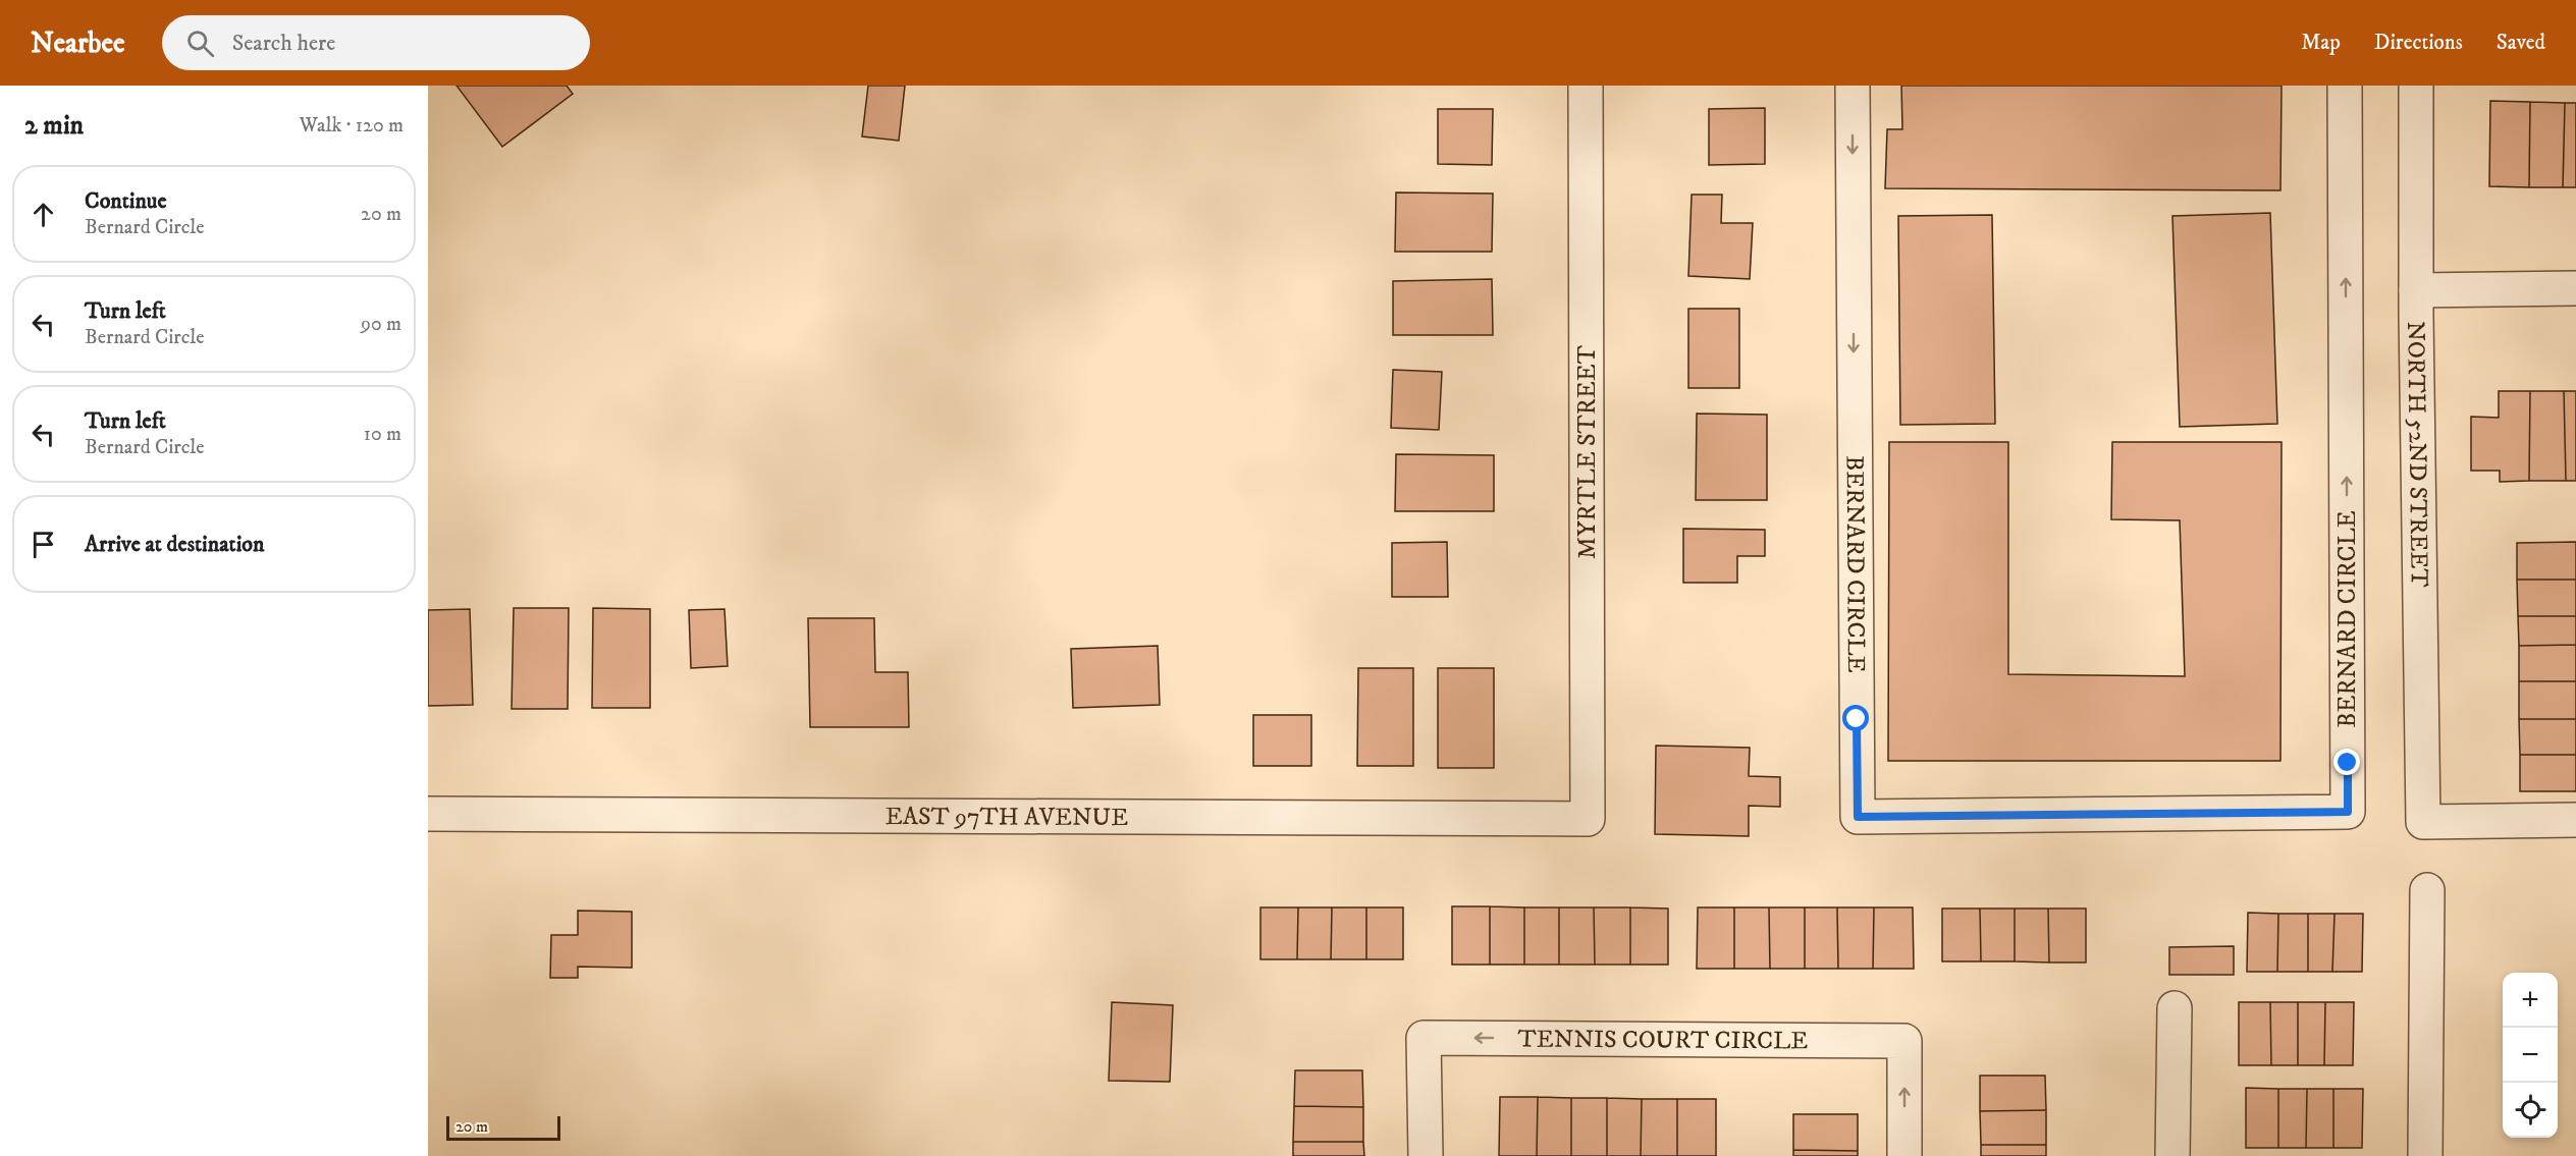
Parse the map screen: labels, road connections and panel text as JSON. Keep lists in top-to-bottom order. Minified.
{"streets":{"street":["MYRTLE STREET","NORTH 52ND STREET","BERNARD CIRCLE","EAST 97TH AVENUE","TENNIS COURT CIRCLE"]},"crossings":[["MYRTLE STREET","EAST 97TH AVENUE"]],"scale_bar":"20 m","page":{"header":"Nearbee","search":"Search here","nav":["Map","Directions","Saved"],"heading":["2 min","Walk · 120 m"],"list":[["Continue","Bernard Circle","20 m"],["Turn left","Bernard Circle","90 m"],["Turn left","Bernard Circle","10 m"],"Arrive at destination"],"map_buttons":["+","−"],"scale":"20 m"}}
